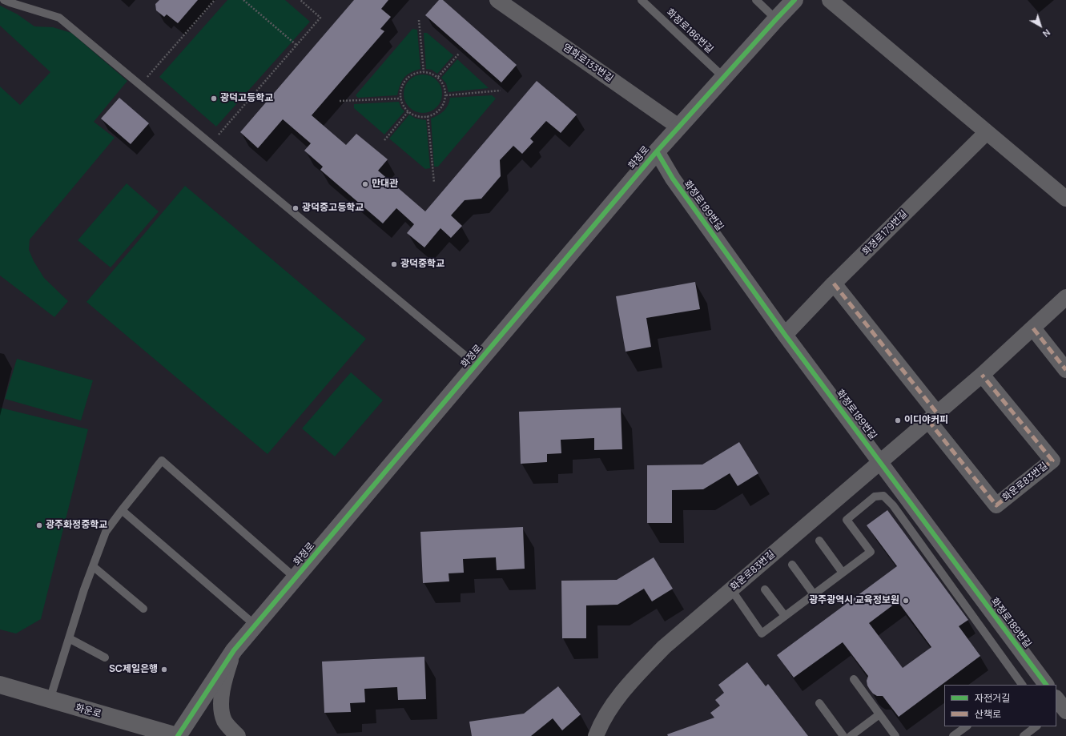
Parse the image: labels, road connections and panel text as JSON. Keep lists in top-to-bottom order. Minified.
{"streets":{"street":["염화로133번길","화정로","화정로189번길","화정로179번길","화운로83번길","화운로"],"lane":["화정로186번길"]},"crossings":[["화정로186번길","화정로"],["염화로133번길","화정로"],["화정로","화정로189번길"],["화정로","화운로"],["화정로189번길","화정로179번길"],["화정로189번길","화운로83번길"],["화정로179번길","화운로83번길"]],"places":["광덕고등학교","만대관","광덕중고등학교","광덕중학교","이디야커피","광주화정중학교","광주광역시 교육정보원","SC제일은행"],"legend":["자전거길","산책로"],"north":"bottom right"}
